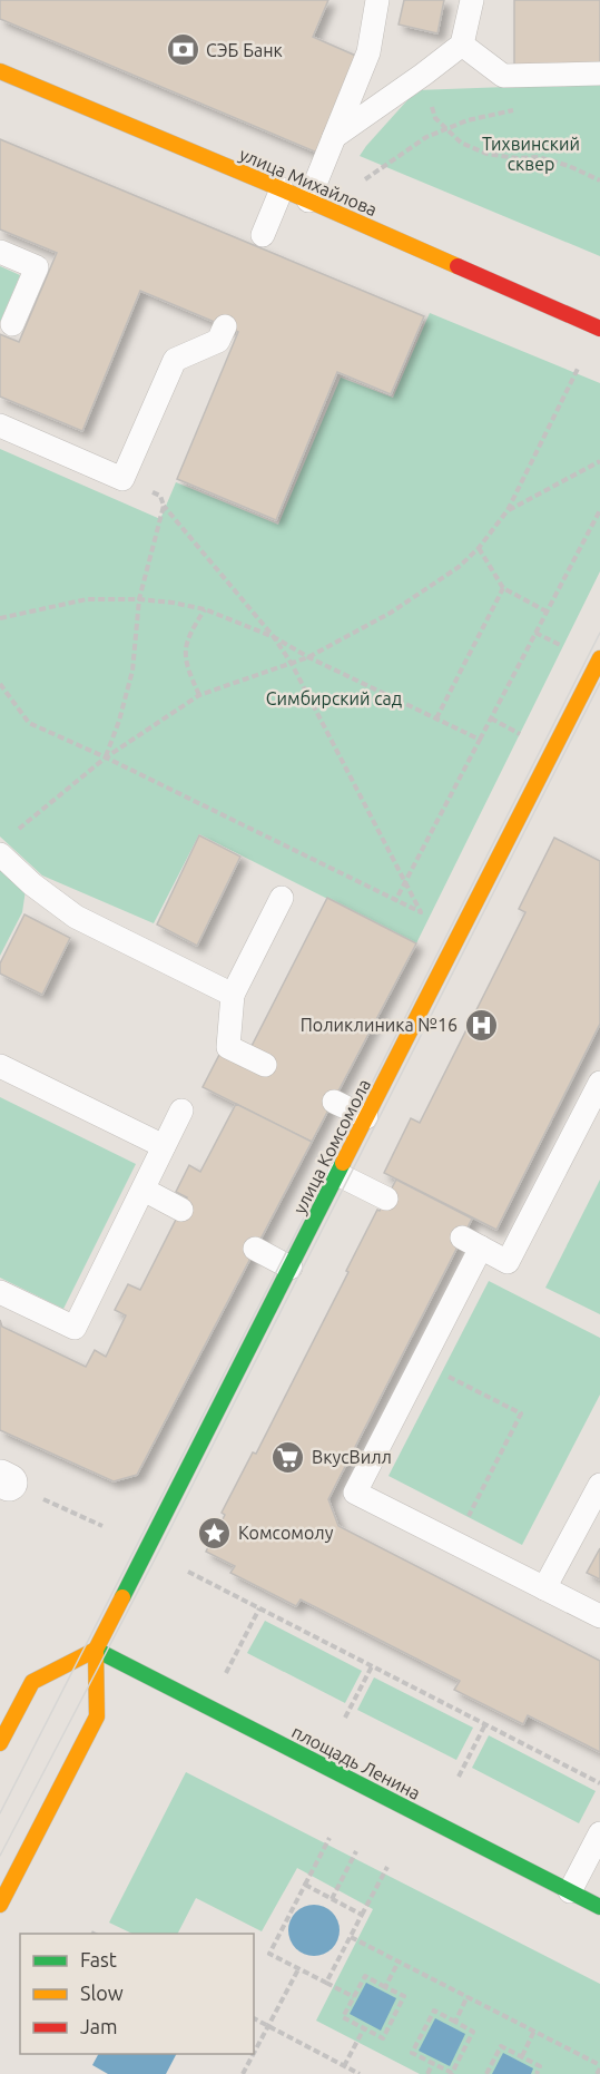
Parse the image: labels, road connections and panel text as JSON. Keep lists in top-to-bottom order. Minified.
{"streets":{"main road":["улица Михайлова","улица Комсомола","площадь Ленина"]},"crossings":[["улица Комсомола","площадь Ленина"]],"parks":["Тихвинский сквер","Симбирский сад"],"places":{"bank":["СЭБ Банк"],"hospital":["Поликлиника №16"],"supermarket":["ВкусВилл"],"place":["Комсомолу"]},"legend":["Fast","Slow","Jam"]}
